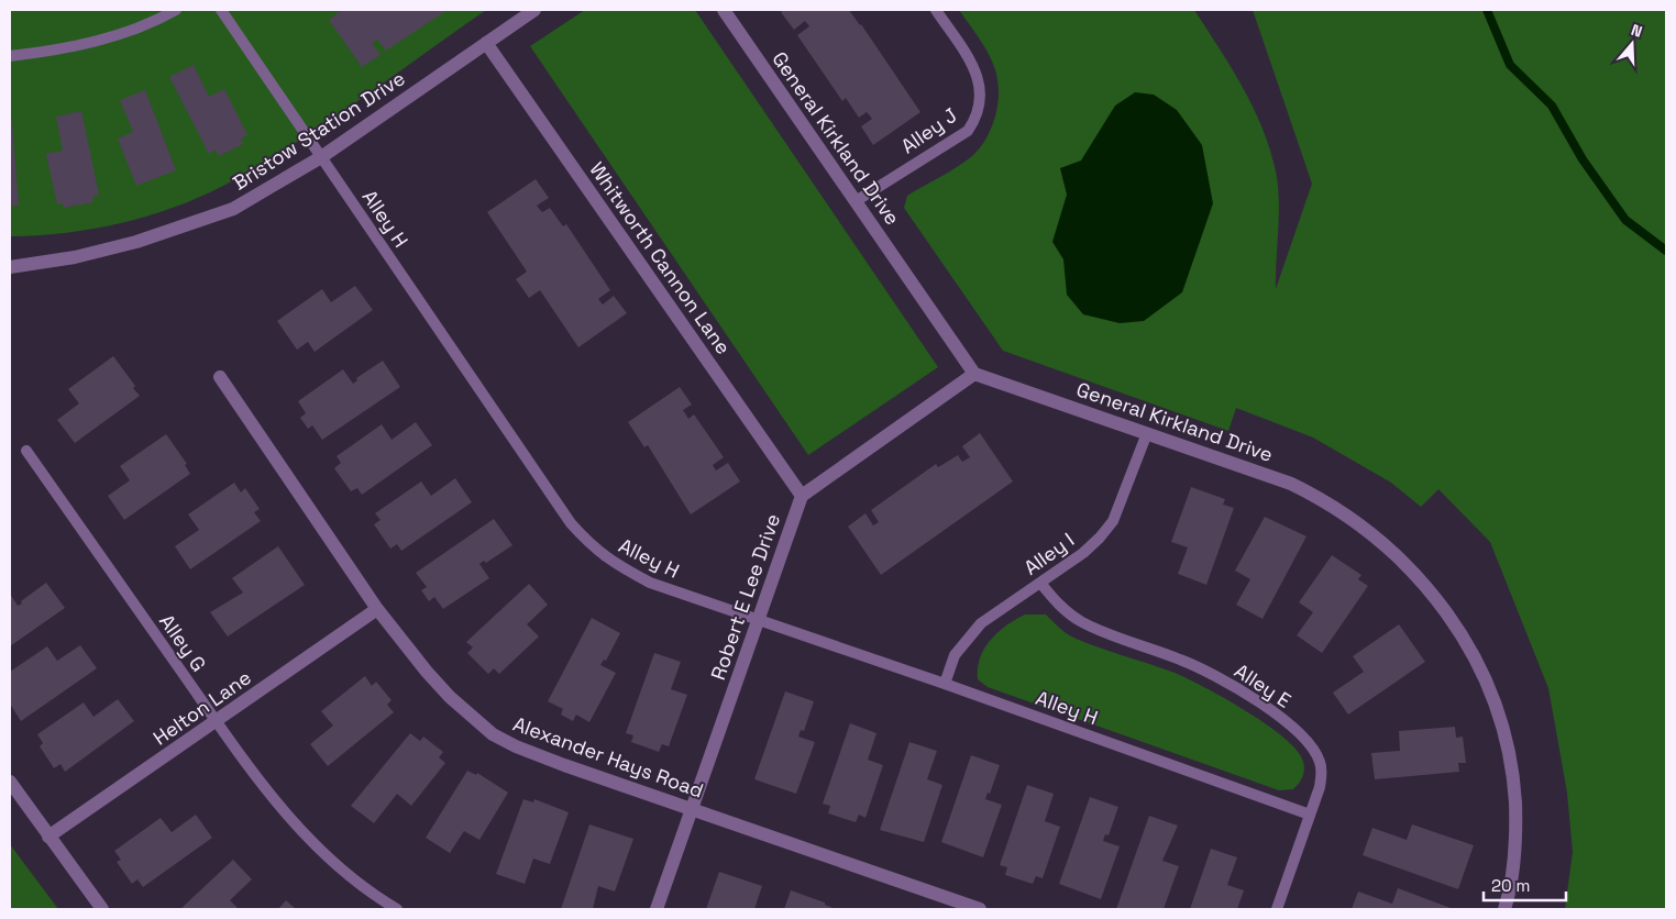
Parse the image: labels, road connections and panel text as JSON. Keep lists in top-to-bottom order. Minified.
{"streets":{"street":["Bristow Station Drive","General Kirkland Drive","Whitworth Cannon Lane","Robert E Lee Drive","Helton Lane","Alexander Hays Road"],"lane":["Alley J","Alley H","Alley I","Alley G","Alley E"]},"crossings":[["Bristow Station Drive","Alley H"],["Bristow Station Drive","Whitworth Cannon Lane"],["Alley J","General Kirkland Drive"],["General Kirkland Drive","Alley I"],["General Kirkland Drive","Robert E Lee Drive"],["Alley H","Alley I"],["Alley H","Robert E Lee Drive"],["Alley H","Alley E"],["Whitworth Cannon Lane","Robert E Lee Drive"],["Alley I","Alley E"],["Robert E Lee Drive","Alexander Hays Road"],["Alley G","Helton Lane"],["Helton Lane","Alexander Hays Road"]],"scale_bar":"20 m","north":"top"}
